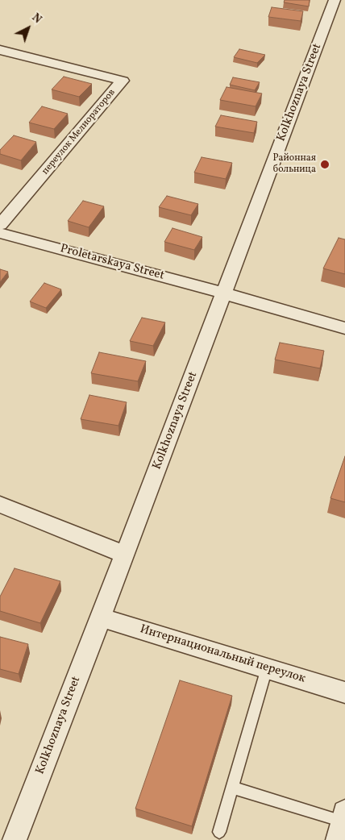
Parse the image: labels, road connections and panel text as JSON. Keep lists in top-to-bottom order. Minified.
{"streets":{"street":["Kolkhoznaya Street","переулок Мелиораторов","Proletarskaya Street","Интернациональный переулок"]},"crossings":[["Kolkhoznaya Street","Proletarskaya Street"],["Kolkhoznaya Street","Интернациональный переулок"]],"places":["Районная больница"],"north":"top right"}
